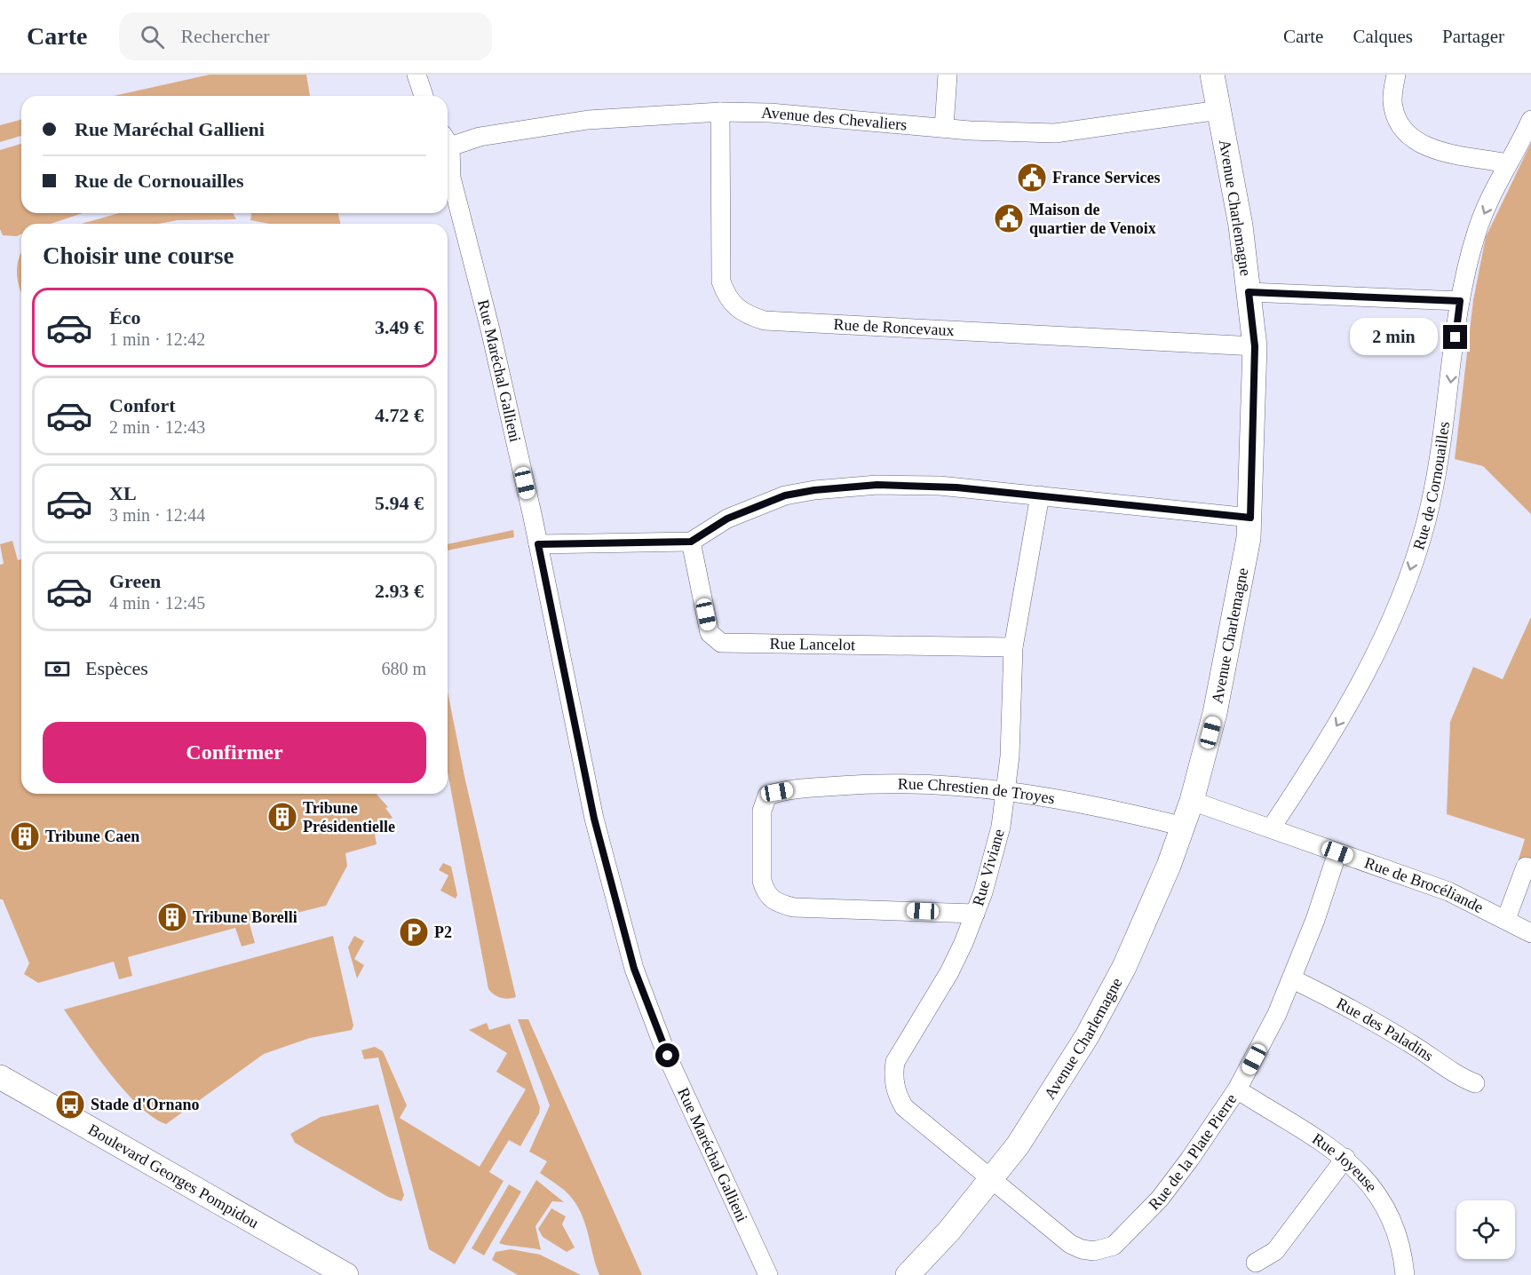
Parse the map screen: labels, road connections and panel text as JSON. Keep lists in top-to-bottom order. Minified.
{"streets":{"street":["Avenue des Chevaliers","Avenue Charlemagne","Rue de Roncevaux","Rue Maréchal Gallieni","Rue de Cornouailles","Rue Lancelot","Rue Chrestien de Troyes","Rue Viviane","Rue de Brocéliande","Rue des Paladins","Rue de la Plate Pierre","Rue Joyeuse","Boulevard Georges Pompidou"]},"crossings":[["Avenue des Chevaliers","Avenue Charlemagne"],["Avenue des Chevaliers","Rue de Roncevaux"],["Avenue Charlemagne","Rue de Roncevaux"],["Avenue Charlemagne","Rue Chrestien de Troyes"],["Avenue Charlemagne","Rue Viviane"],["Avenue Charlemagne","Rue de Brocéliande"],["Avenue Charlemagne","Rue de la Plate Pierre"],["Rue de Cornouailles","Rue de Brocéliande"],["Rue Lancelot","Rue Viviane"],["Rue Chrestien de Troyes","Rue Viviane"],["Rue Viviane","Rue de la Plate Pierre"],["Rue de Brocéliande","Rue de la Plate Pierre"],["Rue des Paladins","Rue de la Plate Pierre"],["Rue de la Plate Pierre","Rue Joyeuse"]],"one_way":["Rue de Cornouailles"],"places":{"public building":["France Services","Maison de quartier de Venoix"],"building":["Tribune Présidentielle","Tribune Caen","Tribune Borelli"],"parking":["P2"],"bus stop":["Stade d'Ornano"]},"page":{"header":"Carte","search":"Rechercher","nav":["Carte","Calques","Partager"],"banner":["Rue Maréchal Gallieni","Rue de Cornouailles"],"heading":"Choisir une course","list":[{"name":"Éco","note":"1 min · 12:42","value":"3.49 €"},{"name":"Confort","note":"2 min · 12:43","value":"4.72 €"},{"name":"XL","note":"3 min · 12:44","value":"5.94 €"},{"name":"Green","note":"4 min · 12:45","value":"2.93 €"}],"bubble":"2 min","pay":["Espèces","680 m"],"buttons":"Confirmer"}}
